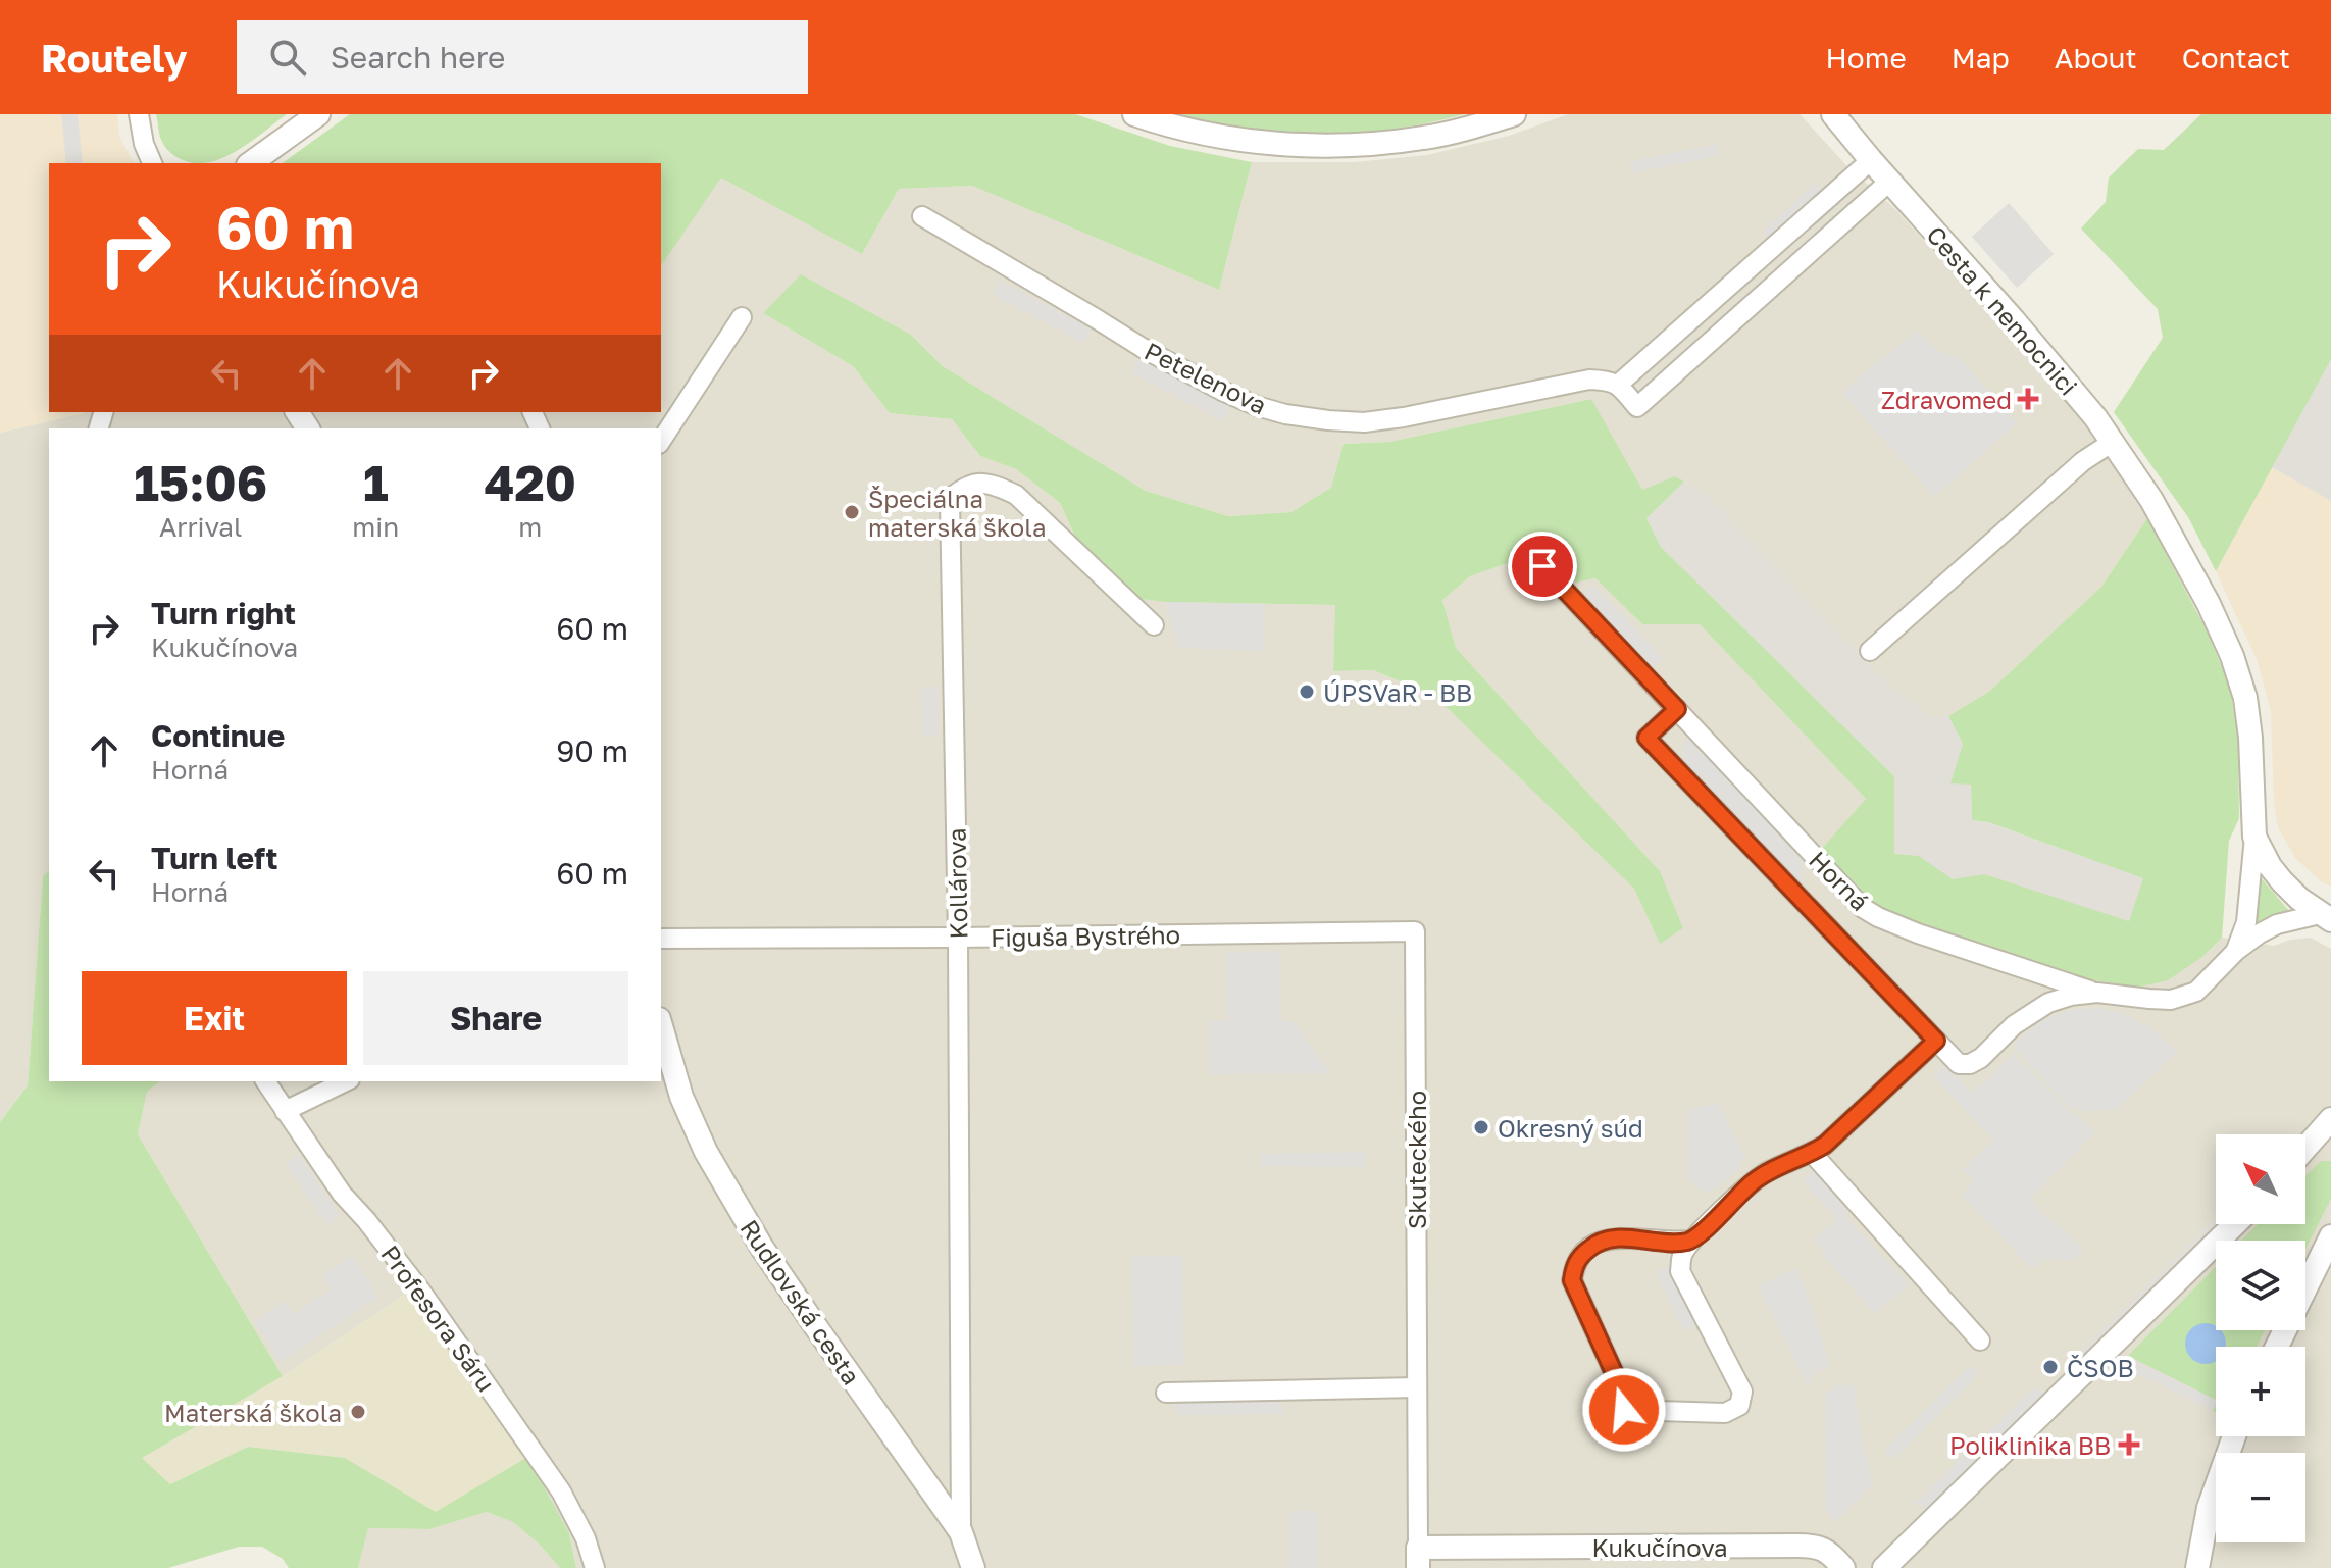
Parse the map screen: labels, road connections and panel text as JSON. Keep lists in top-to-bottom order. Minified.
{"streets":{"street":["Cesta k nemocnici","Petelenova","Horná","Kollárova","Figuša Bystrého","Skuteckého","Rudlovská cesta","Profesora Sáru","Kukučínova"]},"crossings":[["Cesta k nemocnici","Horná"],["Kollárova","Figuša Bystrého"],["Kollárova","Rudlovská cesta"],["Figuša Bystrého","Skuteckého"],["Skuteckého","Kukučínova"]],"places":{"health":["Zdravomed","Poliklinika BB"],"other":["Špeciálna materská škola","ÚPSVaR - BB","Okresný súd","ČSOB","Materská škola"]},"north":"top left","page":{"header":"Routely","search":"Search here","nav":["Home","Map","About","Contact"],"turn":["60 m","Kukučínova"],"eta":["15:06","Arrival","1","min","420","m"],"list":[{"name":"Turn right","note":"Kukučínova","value":"60 m"},{"name":"Continue","note":"Horná","value":"90 m"},{"name":"Turn left","note":"Horná","value":"60 m"}],"buttons":["Exit","Share"],"map_buttons":["+","−"]}}
